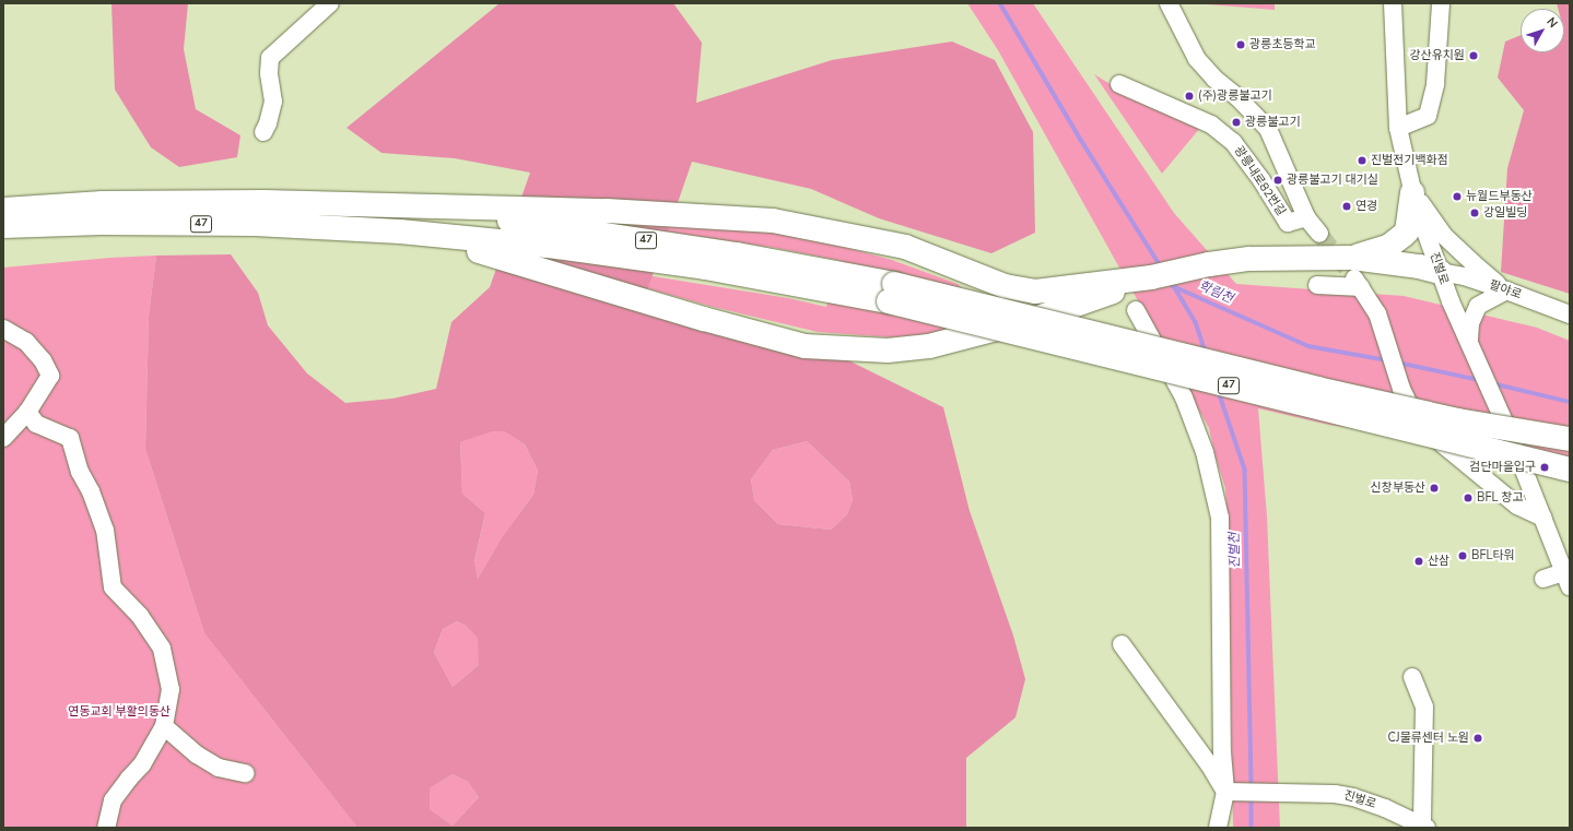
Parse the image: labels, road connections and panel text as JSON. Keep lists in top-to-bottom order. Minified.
{"streets":{"highway":["47"],"street":["광릉내로82번길","진벌로","팔야로"]},"crossings":[["진벌로","팔야로"]],"water":["학림천","진벌천"],"parks":["연동교회 부활의동산"],"places":["광릉초등학교","강산유치원","(주)광릉불고기","광릉불고기","진벌전기백화점","광릉불고기 대기실","뉴월드부동산","연경","강일빌딩","검단마을입구","신창부동산","BFL 창고","BFL타워","산삼","CJ물류센터 노원"],"north":"top right"}
